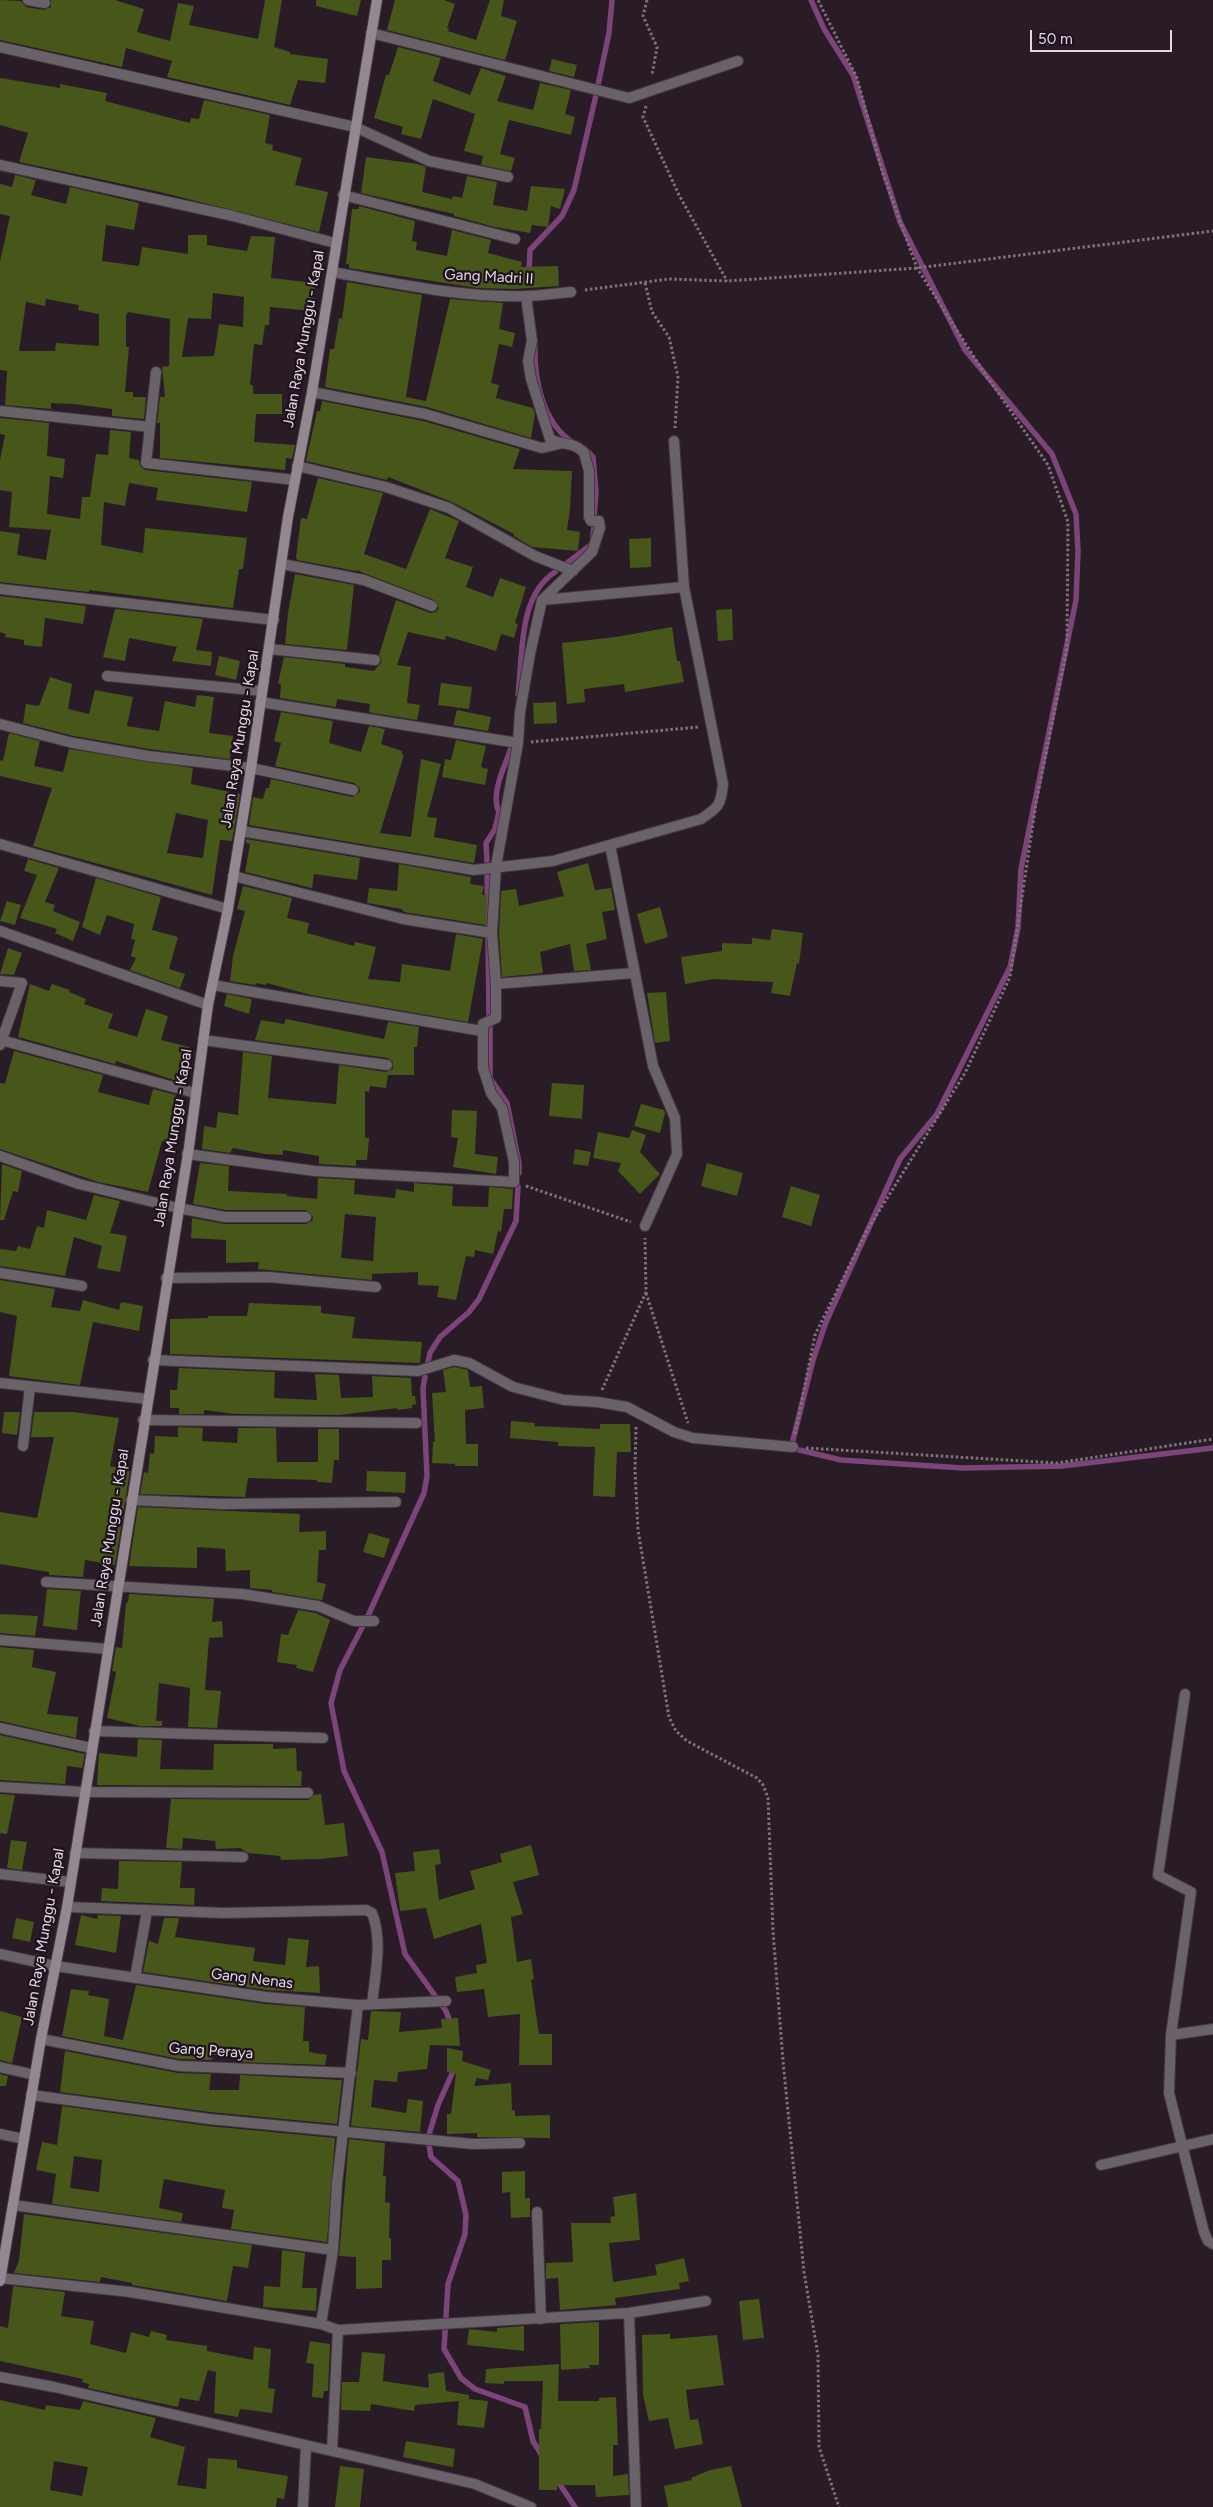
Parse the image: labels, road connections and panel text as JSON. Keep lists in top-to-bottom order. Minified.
{"streets":{"street":["Gang Madri II","Jalan Raya Munggu - Kapal","Gang Nenas","Gang Peraya"]},"crossings":[["Gang Madri II","Jalan Raya Munggu - Kapal"],["Jalan Raya Munggu - Kapal","Gang Nenas"],["Jalan Raya Munggu - Kapal","Gang Peraya"]],"scale_bar":"50 m"}
